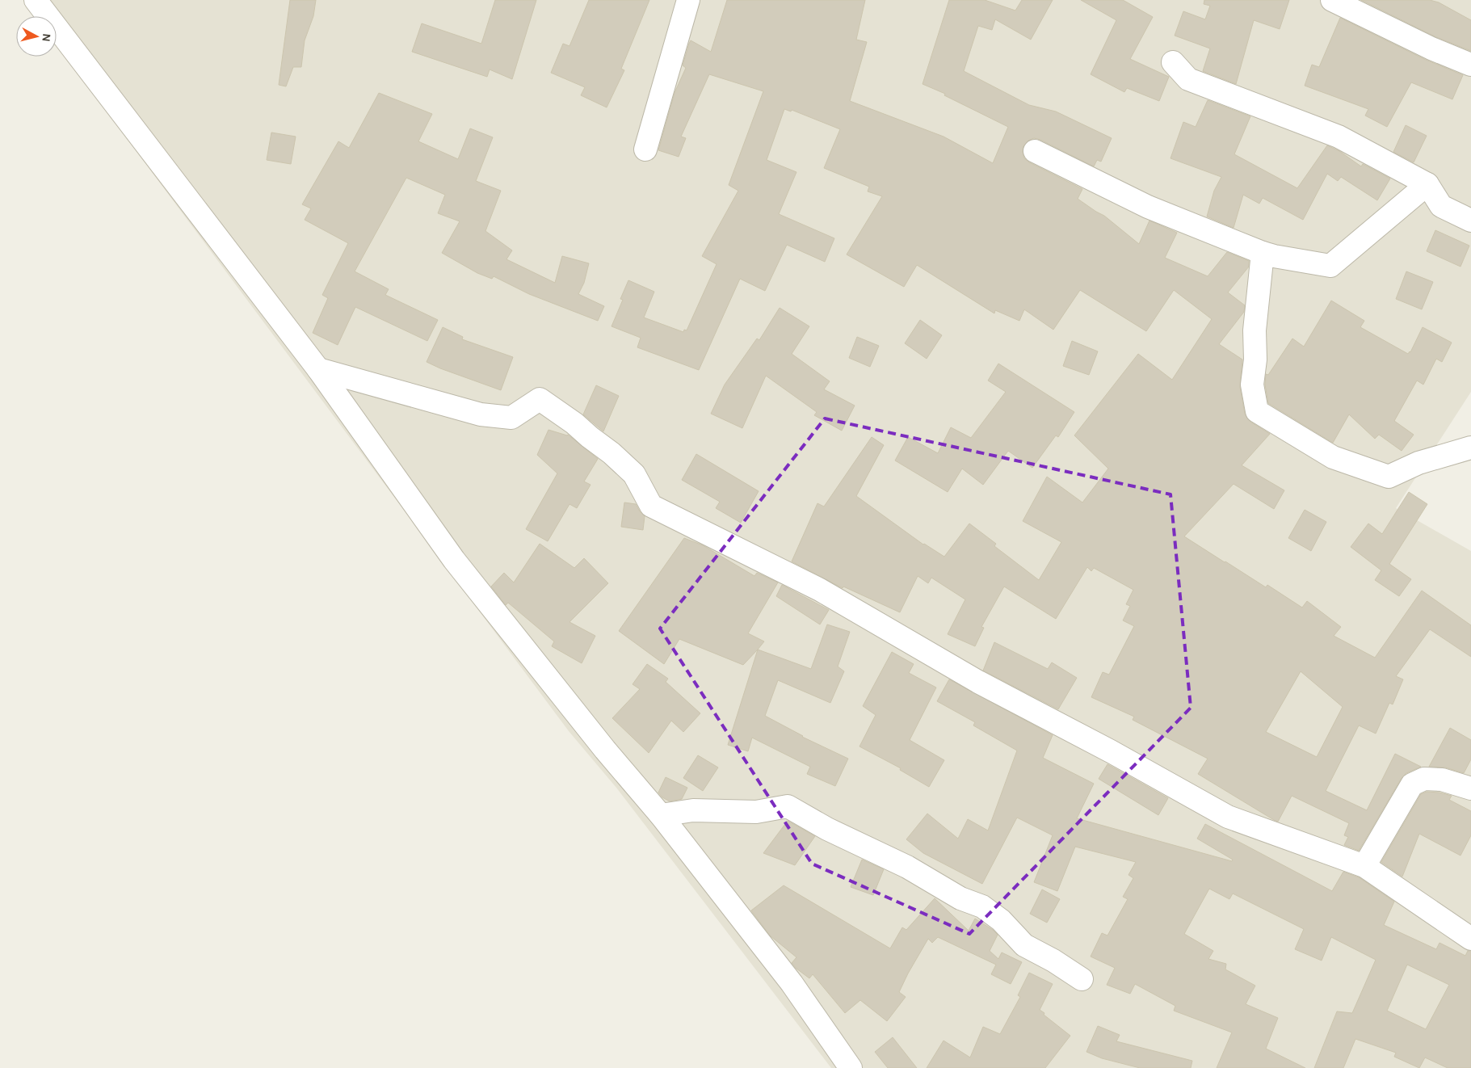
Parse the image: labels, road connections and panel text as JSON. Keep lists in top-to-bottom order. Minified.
{"north":"right"}
